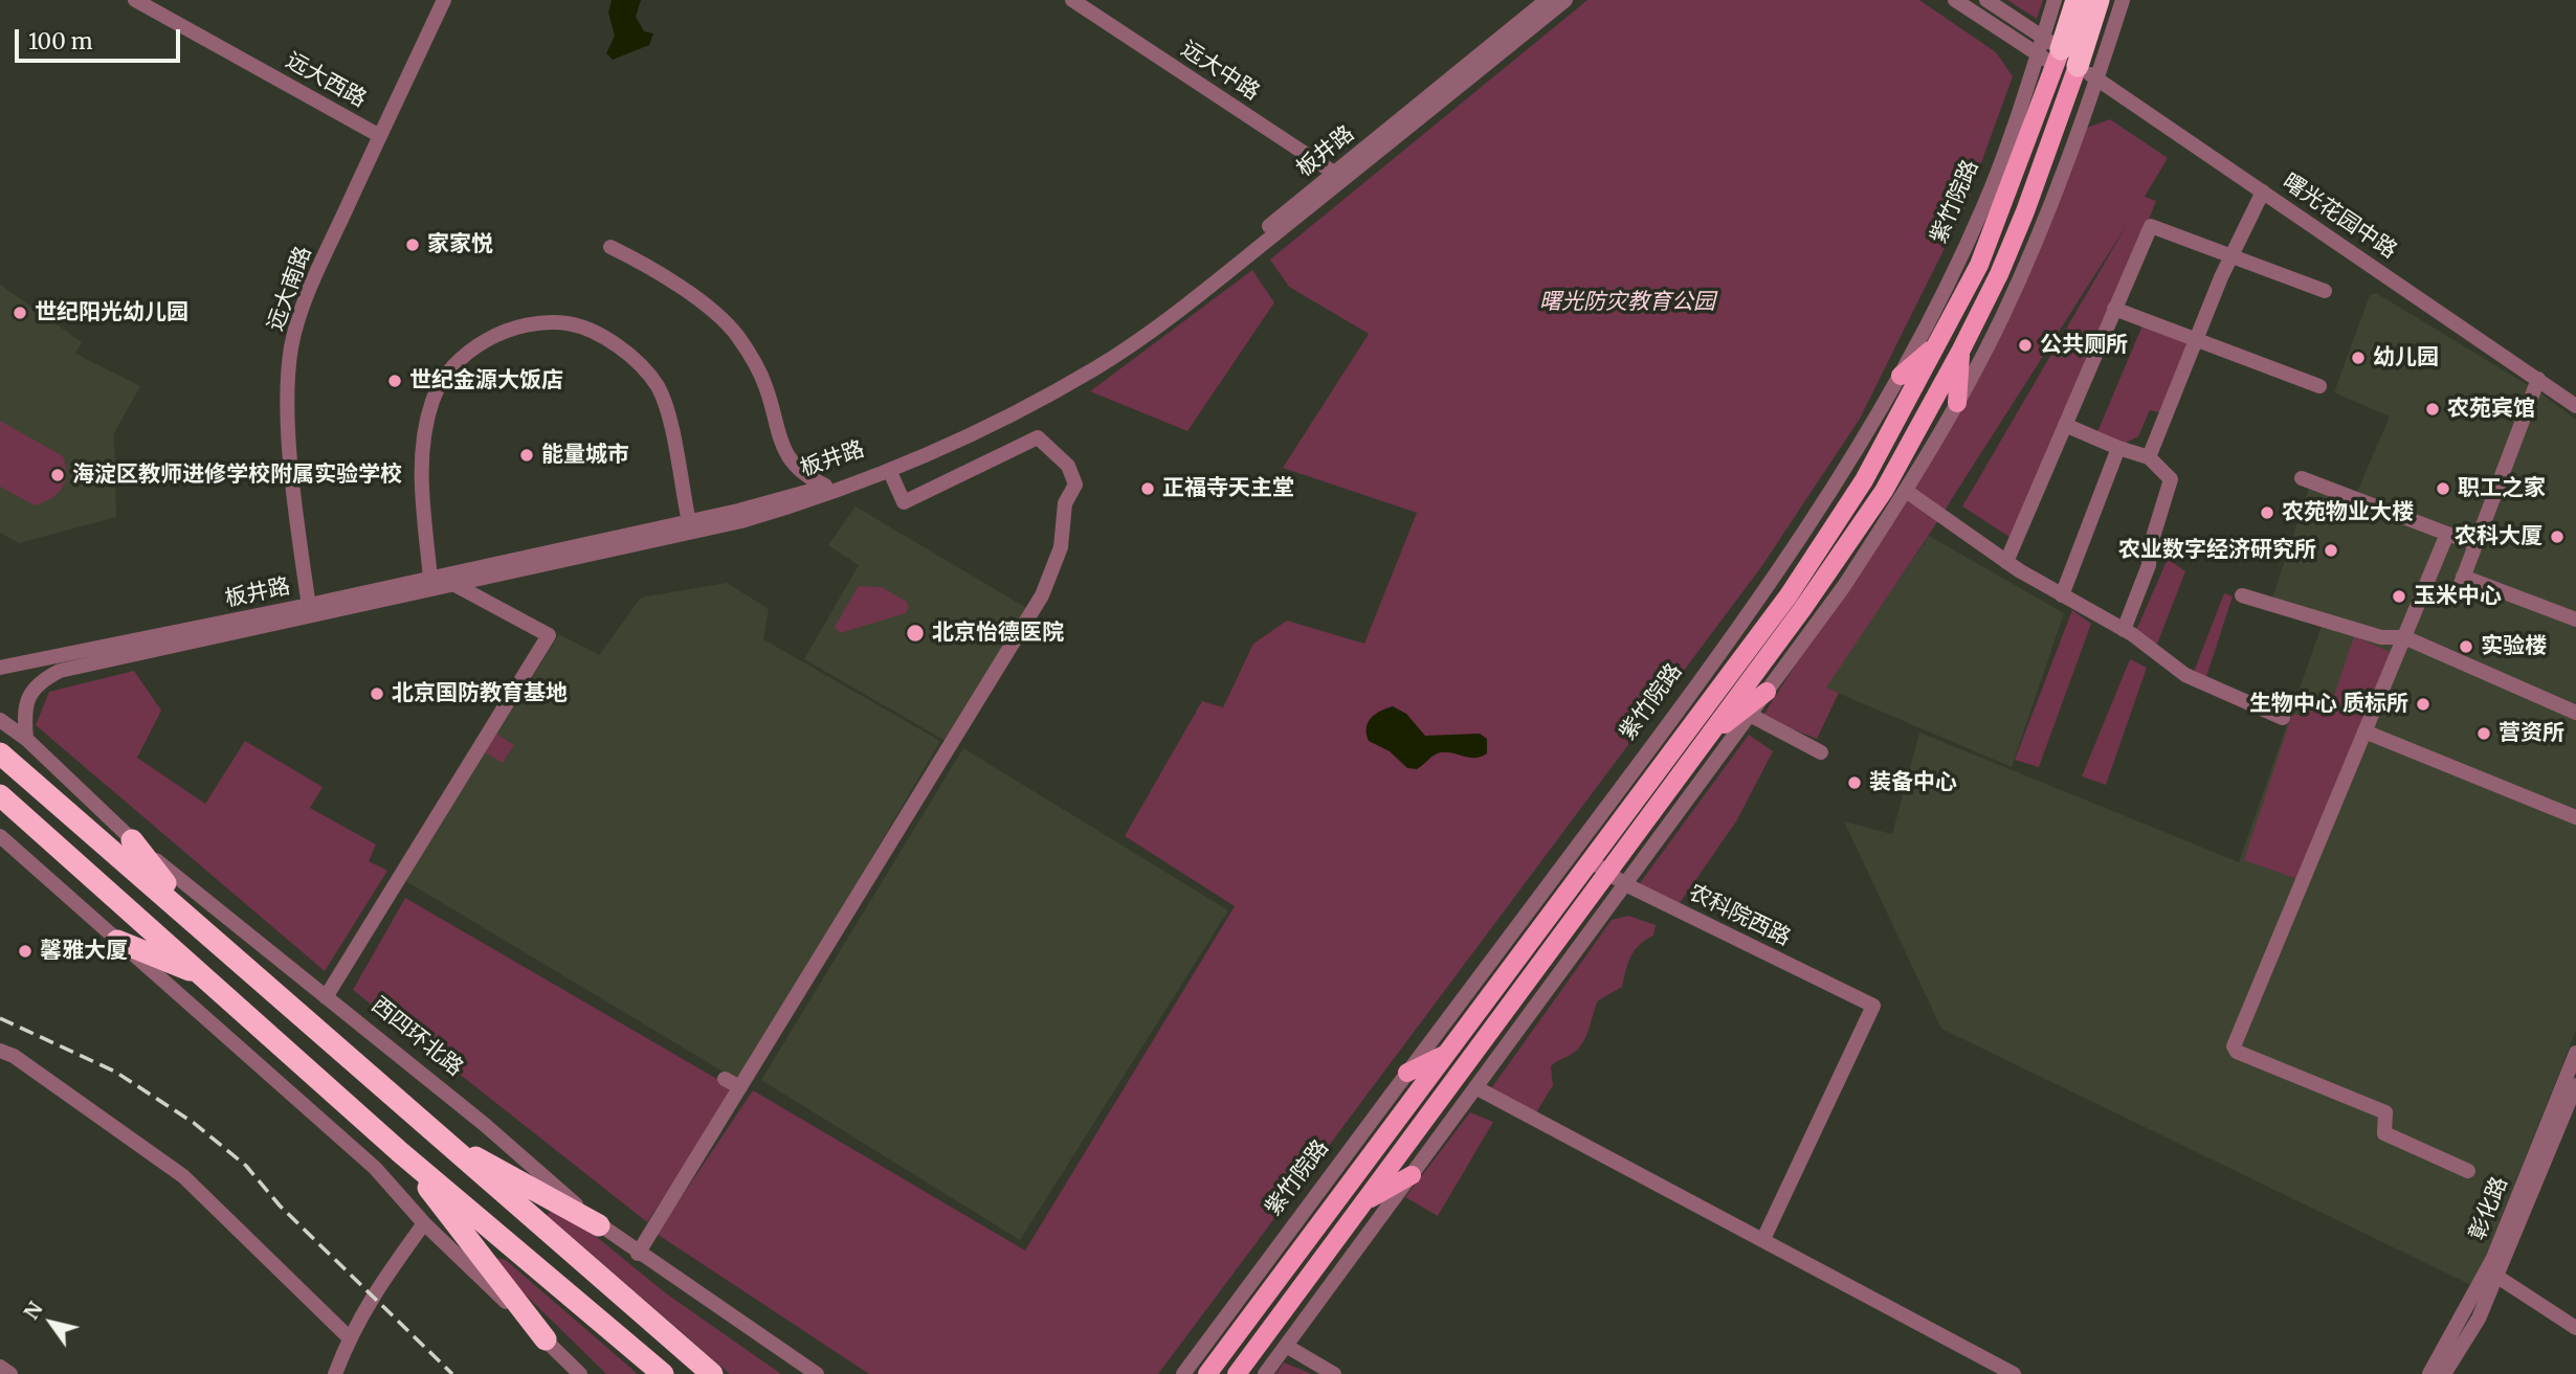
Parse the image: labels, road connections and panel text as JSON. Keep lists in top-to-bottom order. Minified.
{"streets":{"highway":["紫竹院路"],"street":["远大中路","远大西路","板井路","曙光花园中路","远大南路","农科院西路","西四环北路","彰化路"]},"crossings":[["远大中路","板井路"],["远大西路","远大南路"],["板井路","远大南路"],["紫竹院路","曙光花园中路"],["紫竹院路","农科院西路"]],"parks":["曙光防灾教育公园"],"places":["家家悦","世纪阳光幼儿园","公共厕所","幼儿园","世纪金源大饭店","农苑宾馆","能量城市","海淀区教师进修学校附属实验学校","正福寺天主堂","职工之家","农苑物业大楼","农科大厦","农业数字经济研究所","玉米中心","北京怡德医院","实验楼","北京国防教育基地","生物中心 质标所","营资所","装备中心","馨雅大厦"],"scale_bar":"100 m","north":"top left"}
